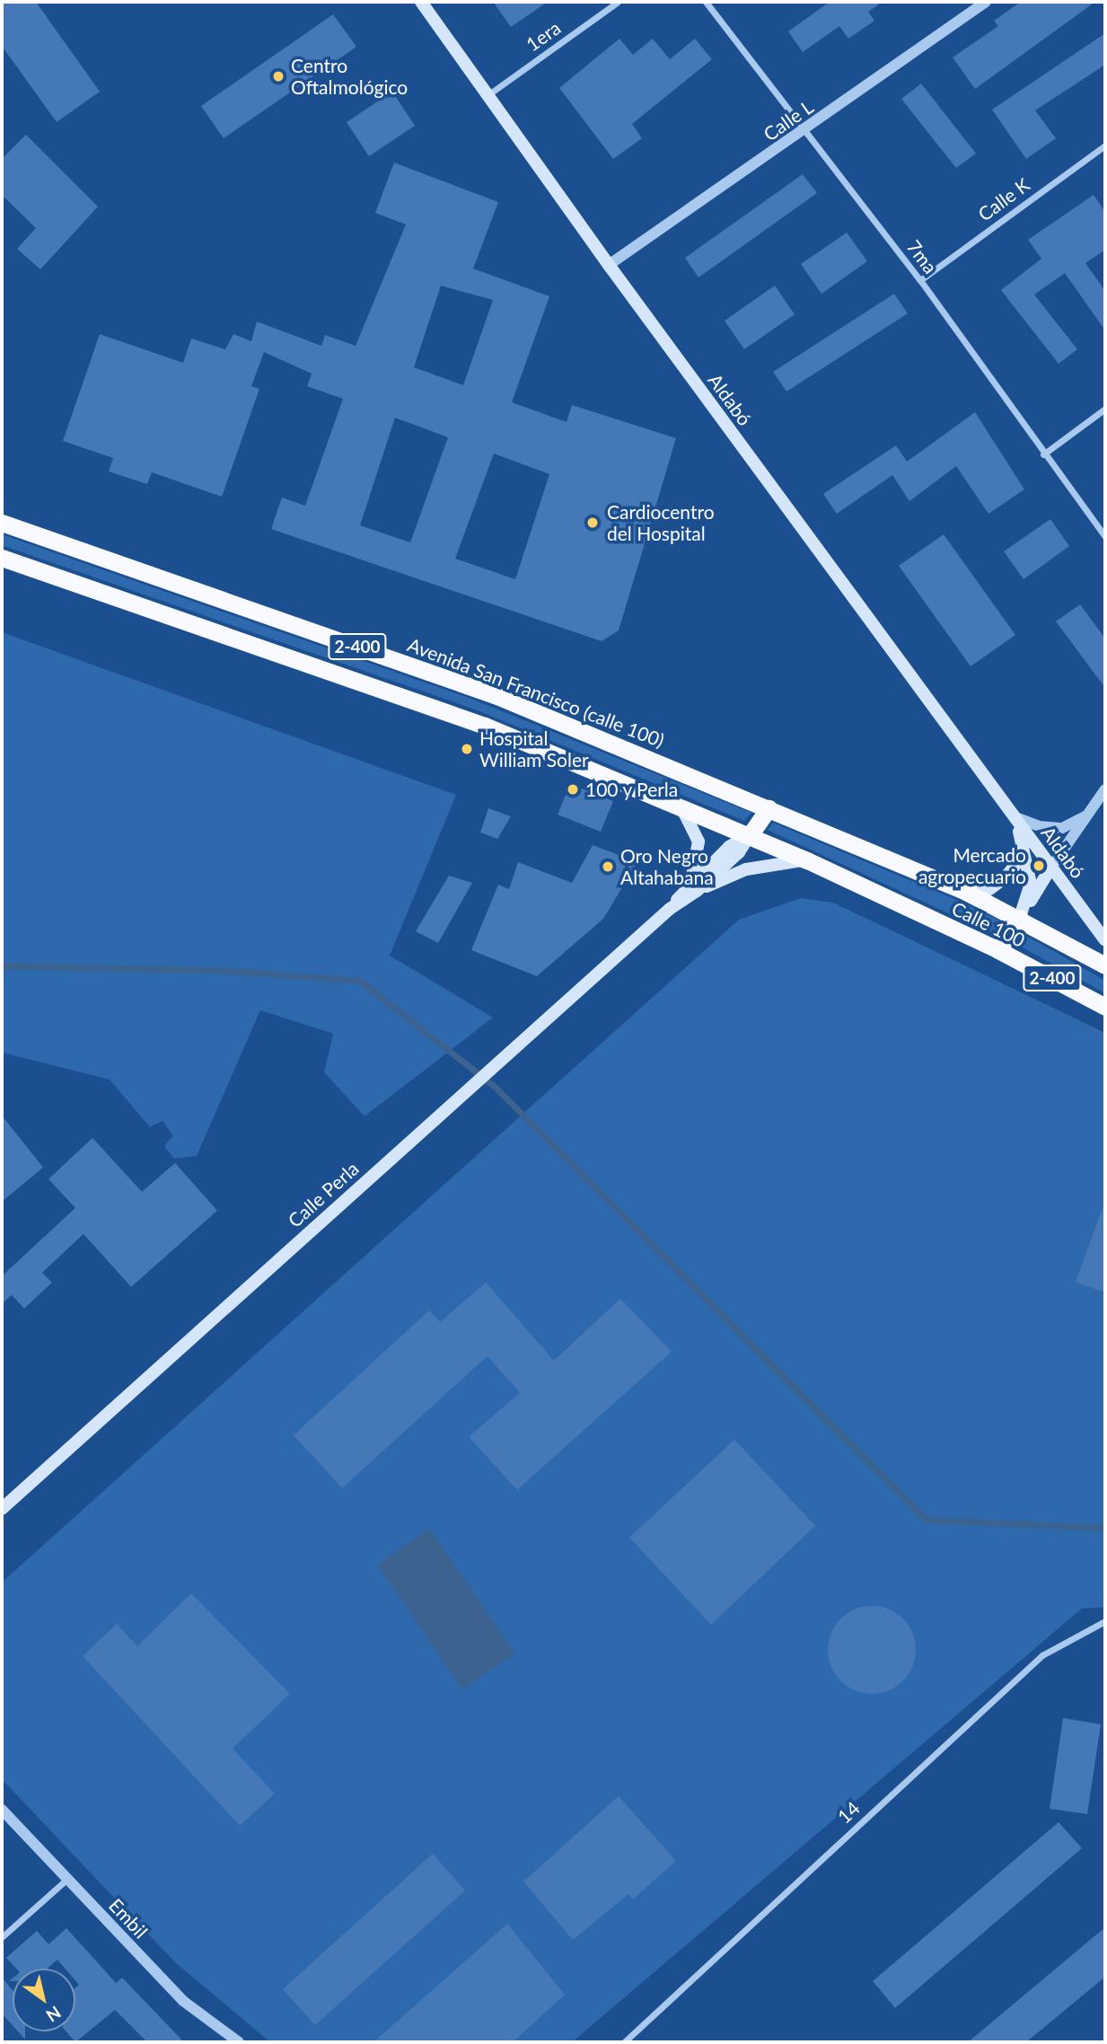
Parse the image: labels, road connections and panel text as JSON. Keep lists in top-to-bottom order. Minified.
{"streets":{"highway":["2-400","Avenida San Francisco (calle 100)","Calle 100"],"main road":["Aldabó","Calle Perla"],"street":["1era","Calle L","Calle K","7ma","14","Embil"]},"crossings":[["1era","Aldabó"],["Calle L","7ma"],["Calle L","Aldabó"],["Calle K","7ma"],["Aldabó","Calle 100"],["2-400","Calle 100"],["2-400","Calle Perla"],["Avenida San Francisco (calle 100)","Calle 100"],["Calle 100","Calle Perla"]],"places":["Centro Oftalmológico","Cardiocentro del Hospital","Hospital William Soler","100 y Perla","Mercado agropecuario","Oro Negro Altahabana"],"north":"bottom right"}
